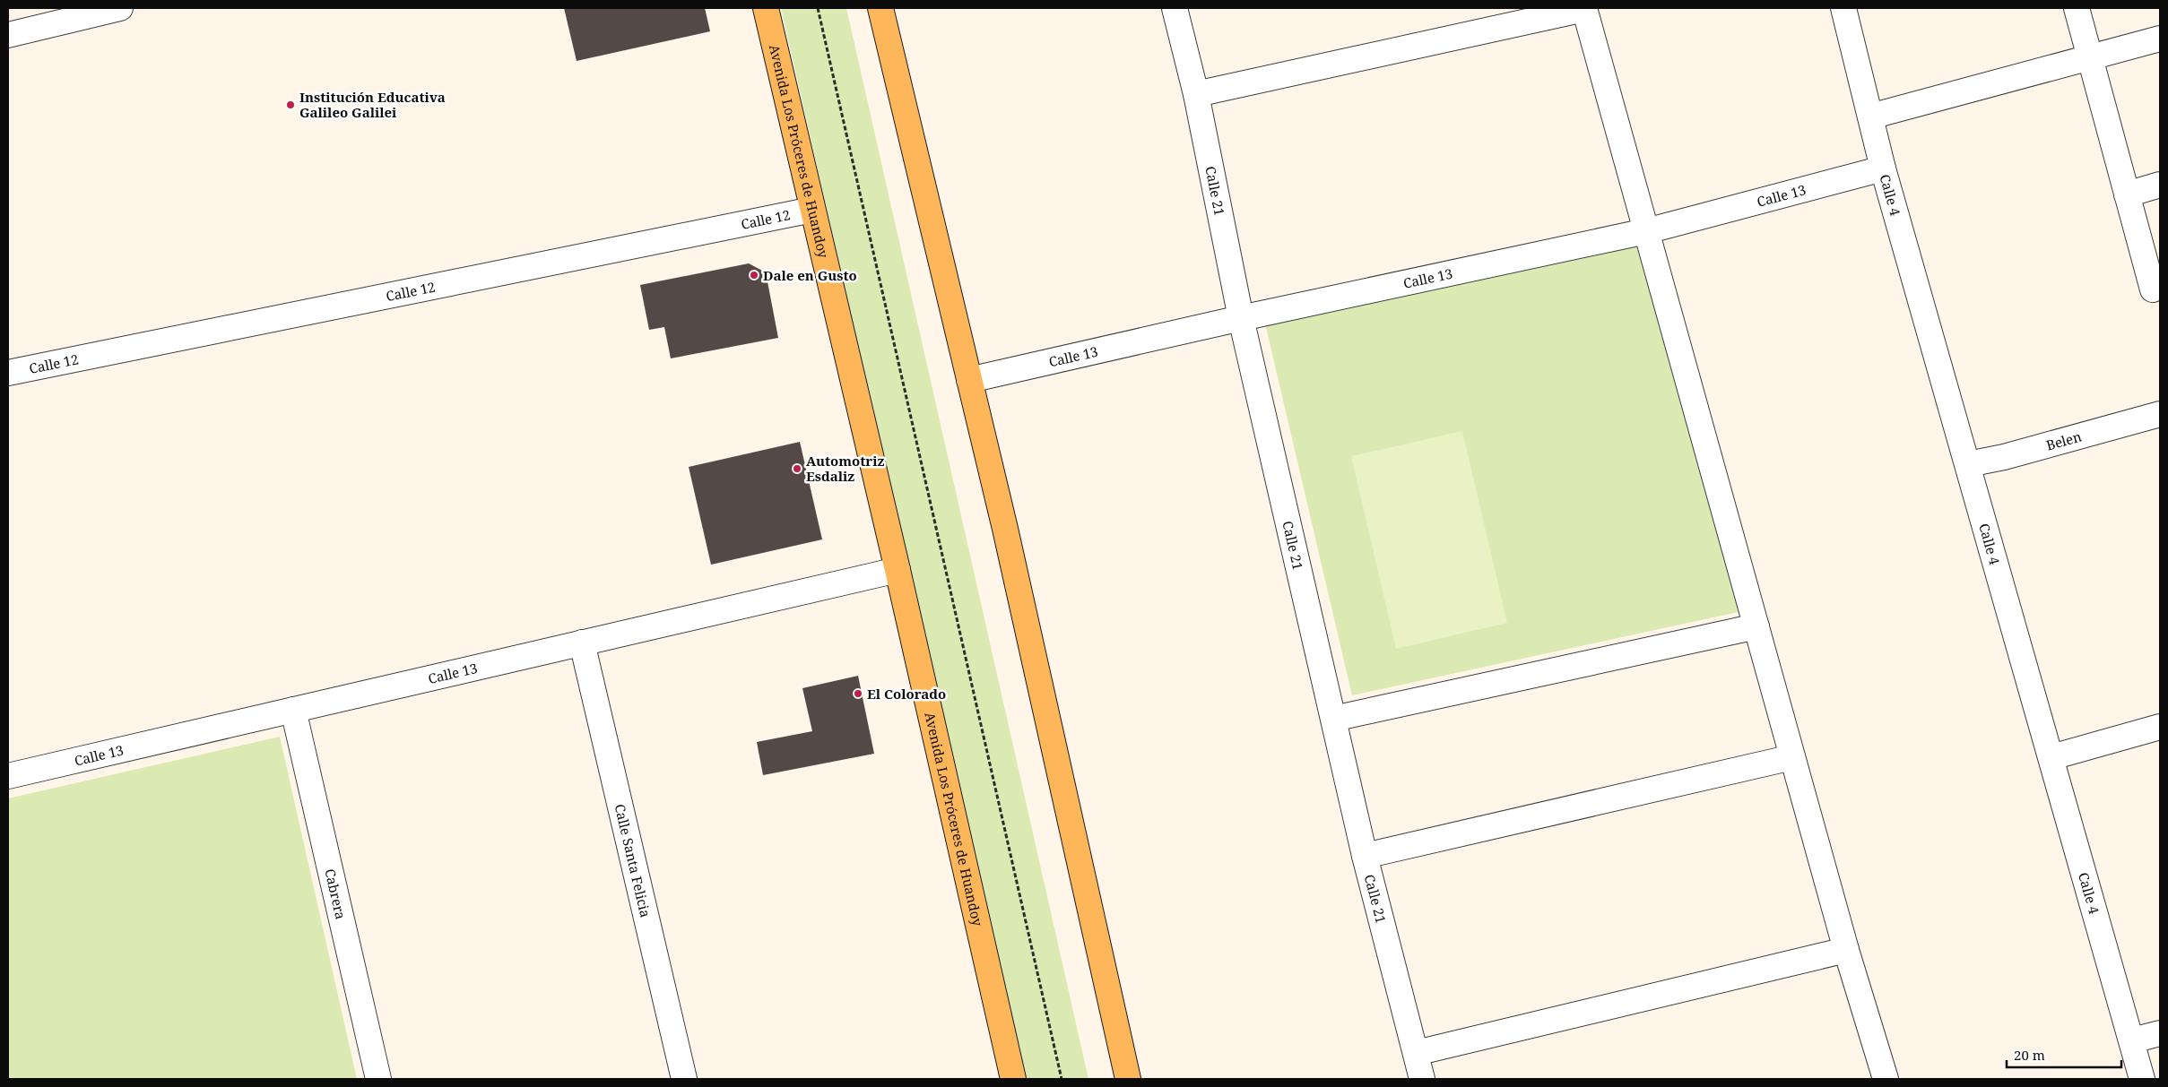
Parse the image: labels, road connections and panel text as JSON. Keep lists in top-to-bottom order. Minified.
{"streets":{"main road":["Avenida Los Próceres de Huandoy"],"street":["Calle 21","Calle 13","Calle 4","Calle 12","Belen","Calle Santa Felicia","Cabrera"]},"crossings":[["Avenida Los Próceres de Huandoy","Calle 13"],["Avenida Los Próceres de Huandoy","Calle 12"],["Calle 21","Calle 13"],["Calle 13","Calle 4"],["Calle 13","Calle Santa Felicia"],["Calle 13","Cabrera"],["Calle 4","Belen"]],"places":["Institución Educativa Galileo Galilei","Dale en Gusto","Automotriz Esdaliz","El Colorado"],"scale_bar":"20 m"}
